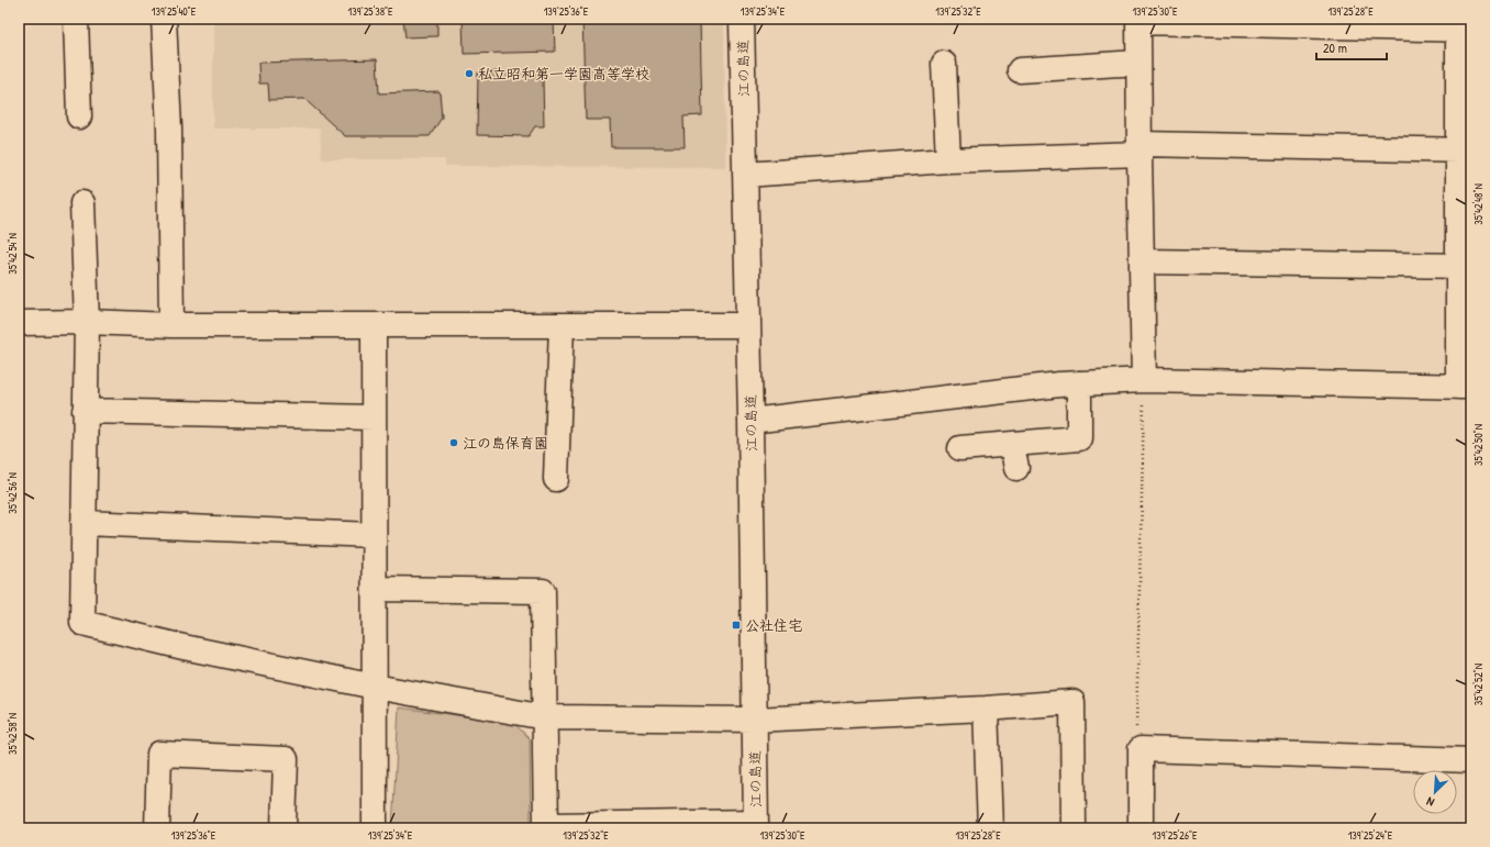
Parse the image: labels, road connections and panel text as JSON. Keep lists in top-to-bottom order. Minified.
{"streets":{"street":["江の島道"]},"places":{"other":["私立昭和第一学園高等学校","江の島保育園"],"transit":["公社住宅"]},"scale_bar":"20 m","north":"bottom left","coordinates":["139°25'40\"E","139°25'38\"E","139°25'36\"E","139°25'34\"E","139°25'32\"E","139°25'30\"E","139°25'28\"E","35°42'48\"N","35°42'54\"N","35°42'50\"N","35°42'56\"N","35°42'52\"N","35°42'58\"N","139°25'26\"E","139°25'24\"E"]}
